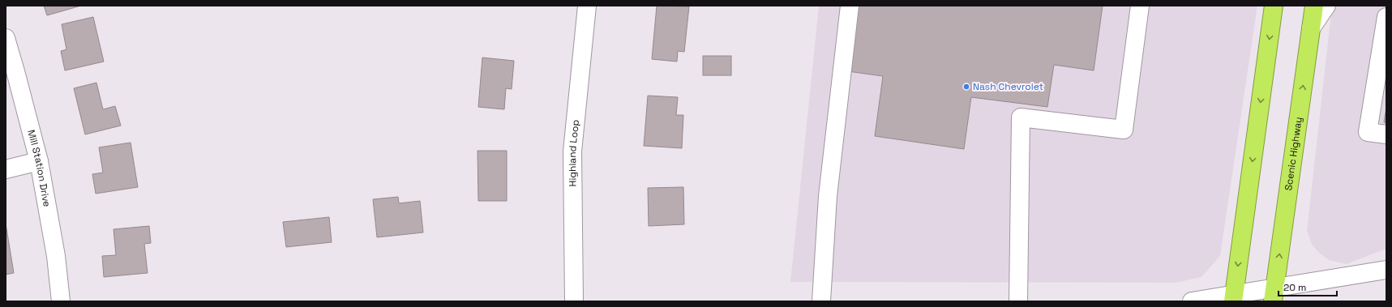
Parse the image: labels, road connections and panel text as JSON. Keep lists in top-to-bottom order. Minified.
{"streets":{"highway":["Scenic Highway"],"street":["Highland Loop","Mill Station Drive"]},"places":["Nash Chevrolet"],"scale_bar":"20 m"}
